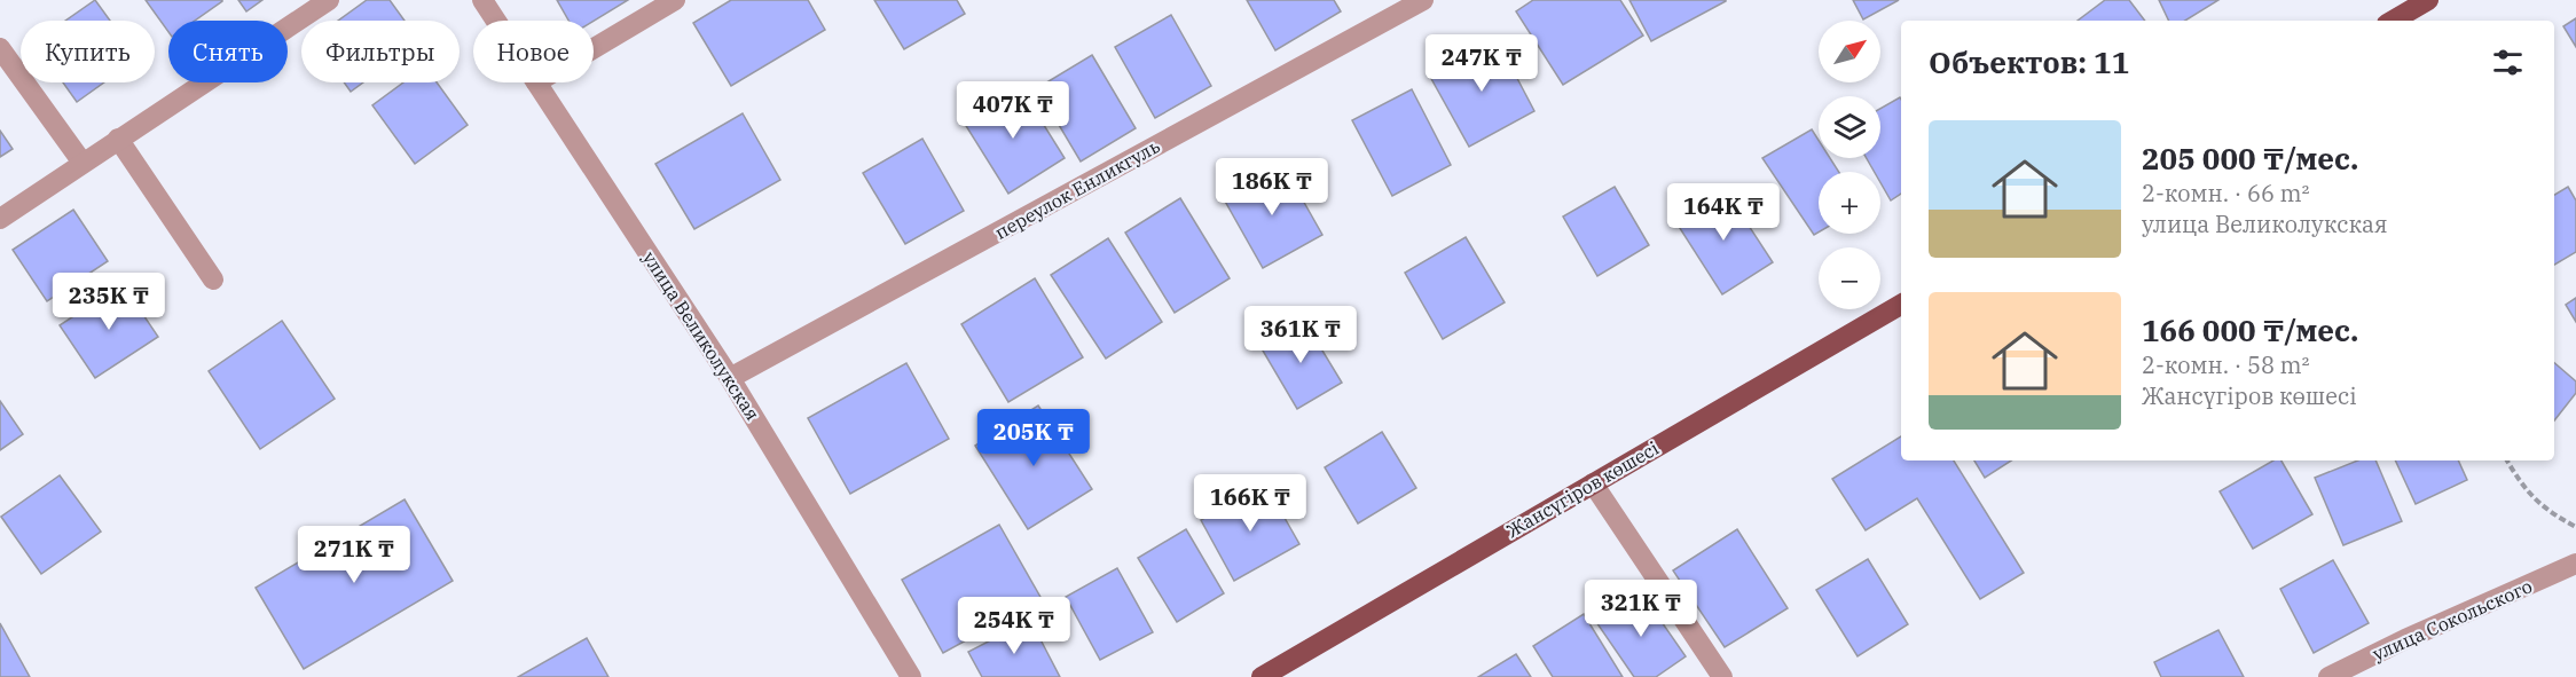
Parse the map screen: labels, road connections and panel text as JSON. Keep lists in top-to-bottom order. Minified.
{"streets":{"main road":["Жансүгіров көшесі"],"street":["переулок Енликгуль","улица Великолукская","улица Сокольского"]},"crossings":[["переулок Енликгуль","улица Великолукская"]],"north":"top right","page":{"map_buttons":["+","−"],"chip":["Купить","Снять","Фильтры","Новое"],"heading":"Объектов: 11","price":["247K ₸","407K ₸","186K ₸","164K ₸","235K ₸","361K ₸","205K ₸","166K ₸","271K ₸","321K ₸","254K ₸"],"list":[{"name":"205 000 ₸/мес.","note":"2-комн. · 66 m² · улица Великолукская"},{"name":"166 000 ₸/мес.","note":"2-комн. · 58 m² · Жансүгіров көшесі"}]}}
